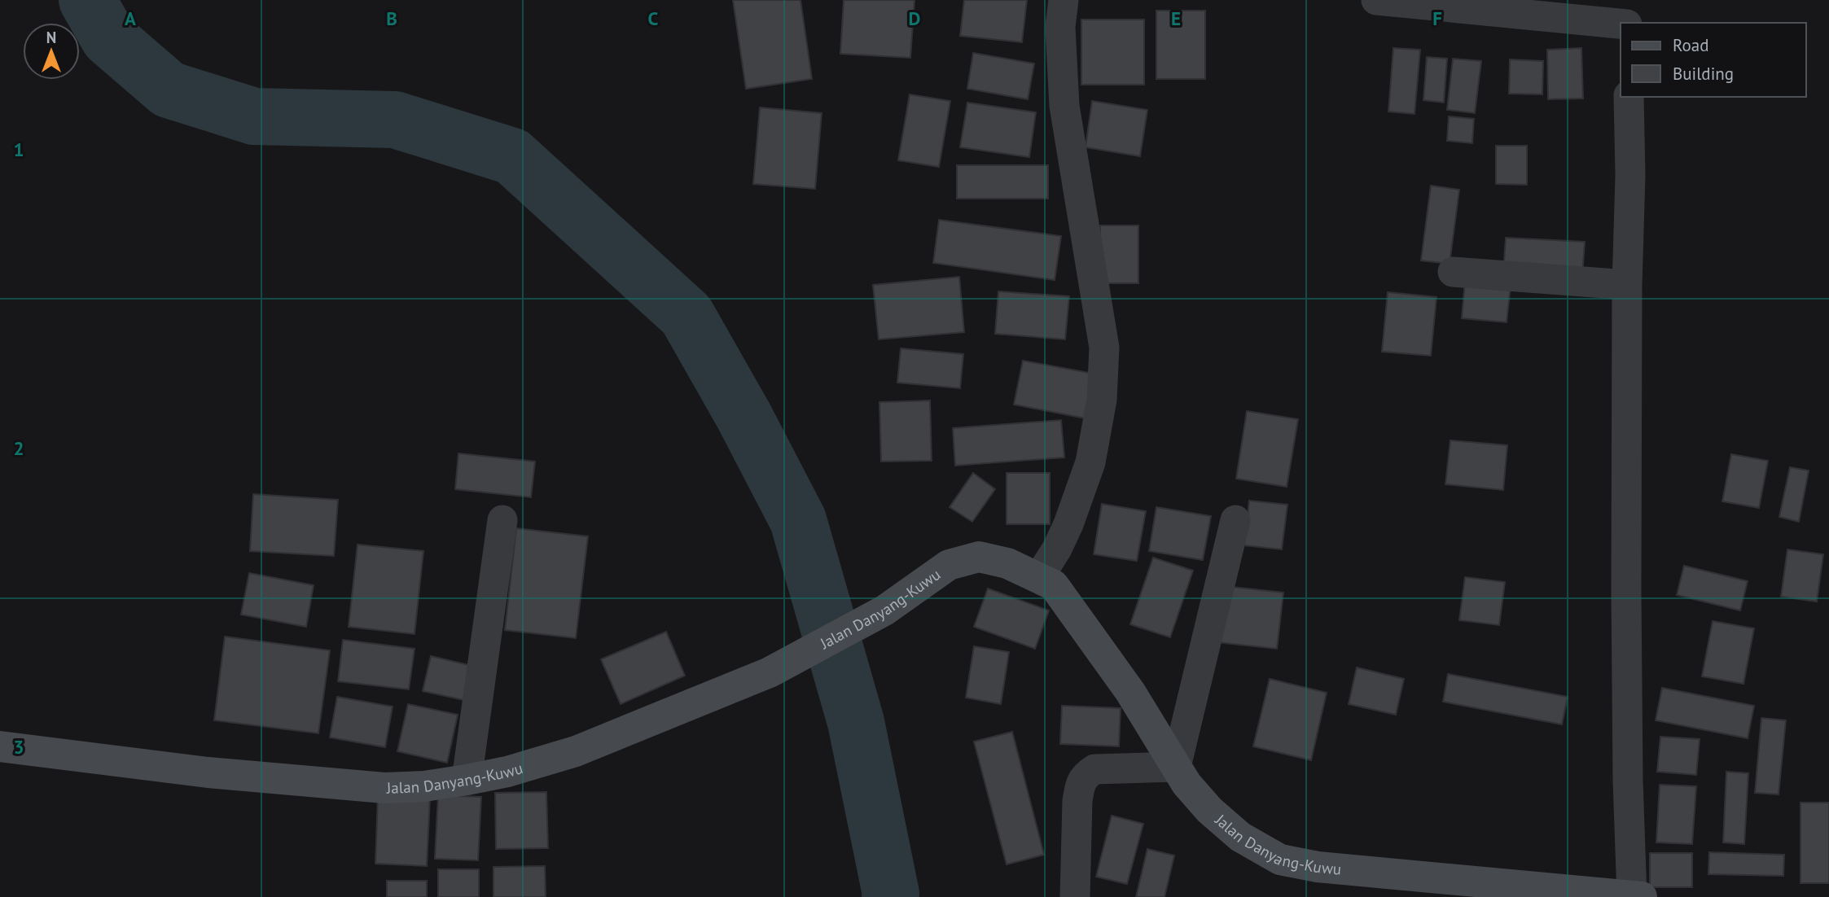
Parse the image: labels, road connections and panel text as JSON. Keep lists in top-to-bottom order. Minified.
{"streets":{"main road":["Jalan Danyang-Kuwu"]},"legend":["Road","Building"],"north":"top","grid":{"columns":["A","B","C","D","E","F"],"rows":["1","2","3"]}}
